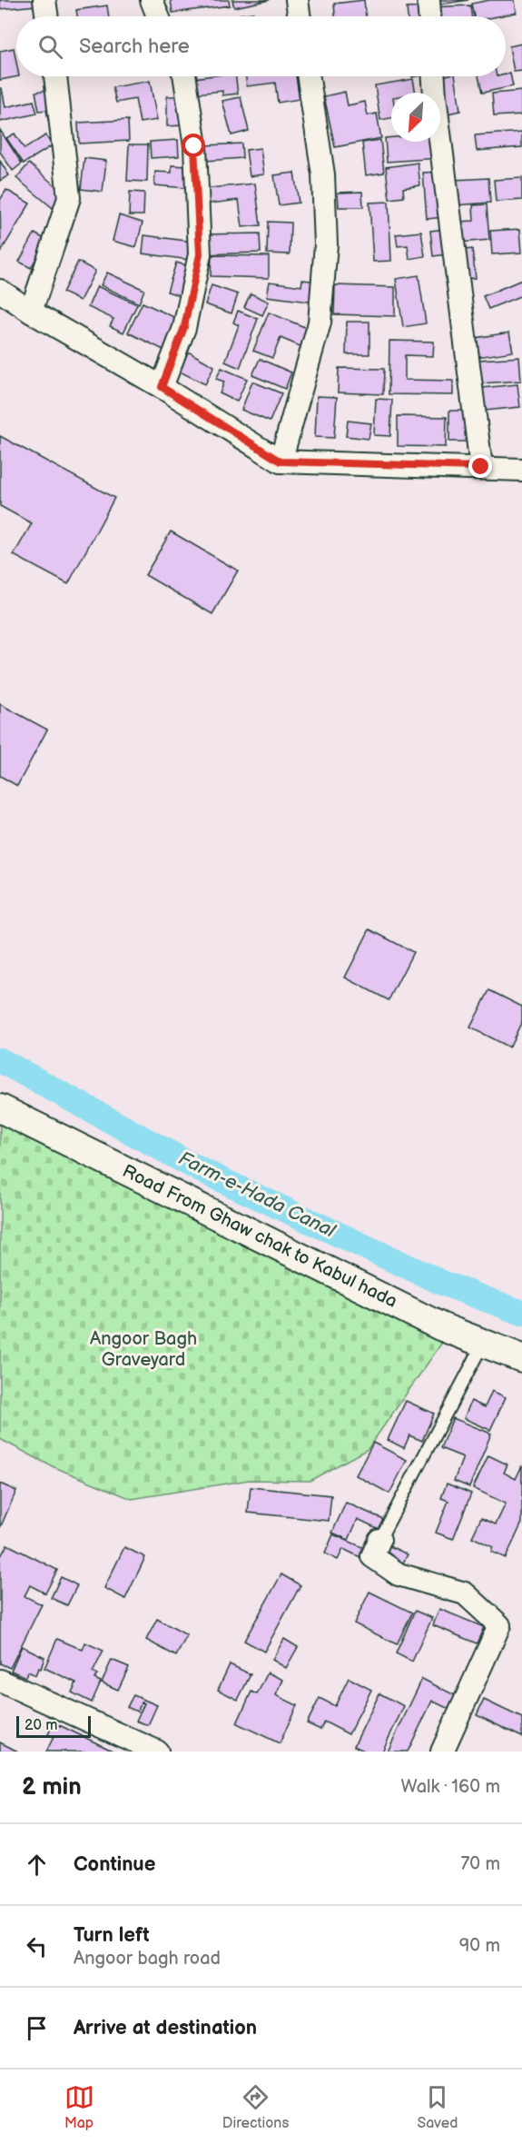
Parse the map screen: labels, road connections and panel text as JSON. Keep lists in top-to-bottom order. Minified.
{"streets":{"street":["Road From Ghaw chak to Kabul hada"]},"water":["Farm-e-Hada Canal"],"parks":["Angoor Bagh Graveyard"],"scale_bar":"20 m","north":"bottom left","page":{"search":"Search here","scale":"20 m","heading":["2 min","Walk · 160 m"],"list":[["Continue","70 m"],["Turn left","Angoor bagh road","90 m"],"Arrive at destination"],"nav":["Map","Directions","Saved"]}}
